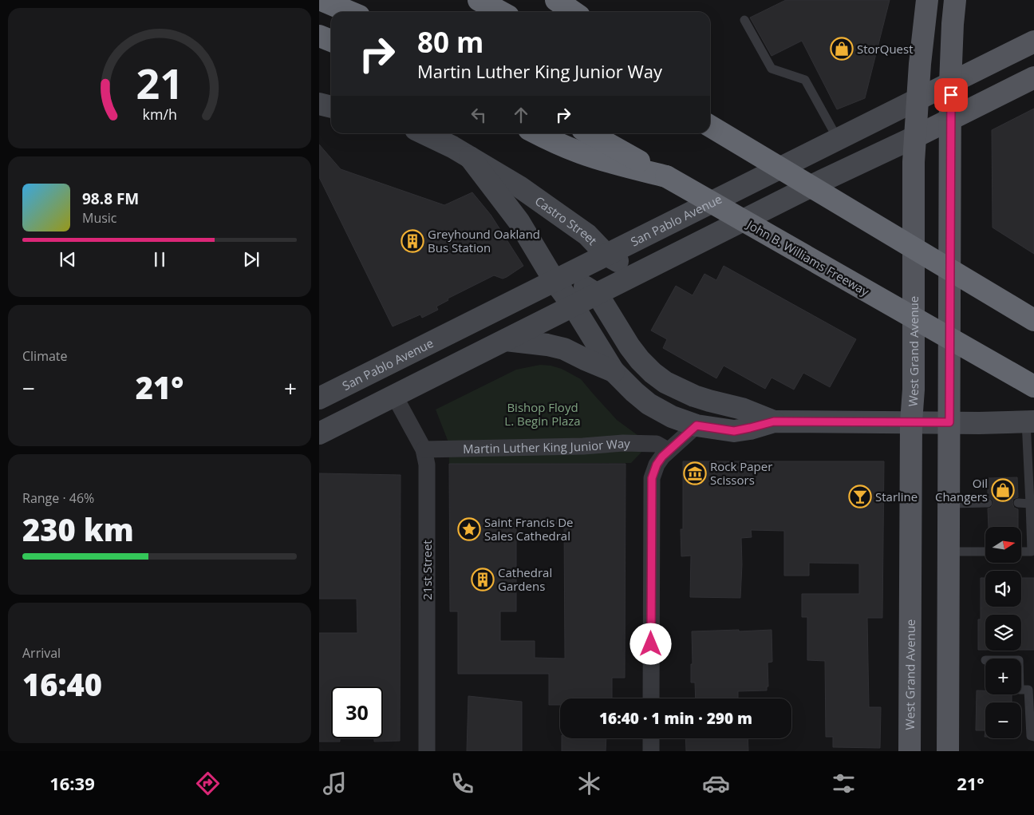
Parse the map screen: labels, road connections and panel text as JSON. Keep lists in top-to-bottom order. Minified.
{"streets":{"highway":["John B. Williams Freeway"],"main road":["San Pablo Avenue","Castro Street","West Grand Avenue"],"street":["Martin Luther King Junior Way","21st Street"]},"crossings":[["San Pablo Avenue","Castro Street"],["San Pablo Avenue","West Grand Avenue"],["Martin Luther King Junior Way","21st Street"]],"parks":["Bishop Floyd L. Begin Plaza"],"places":{"shop":["StorQuest","Oil Changers"],"building":["Greyhound Oakland Bus Station","Cathedral Gardens"],"museum":["Rock Paper Scissors"],"bar":["Starline"],"place":["Saint Francis De Sales Cathedral"]},"north":"right","page":{"turn":["80 m","Martin Luther King Junior Way"],"song":["98.8 FM","Music"],"tile":["Climate",["Range · 46%","230 km"],["Arrival","16:40"]],"heat":["−","21°","+"],"map_buttons":["+","−"],"limit":"30","trip":"16:40 · 1 min · 290 m","tabs":["16:39","21°"],"gauge":["21","km/h"]}}
